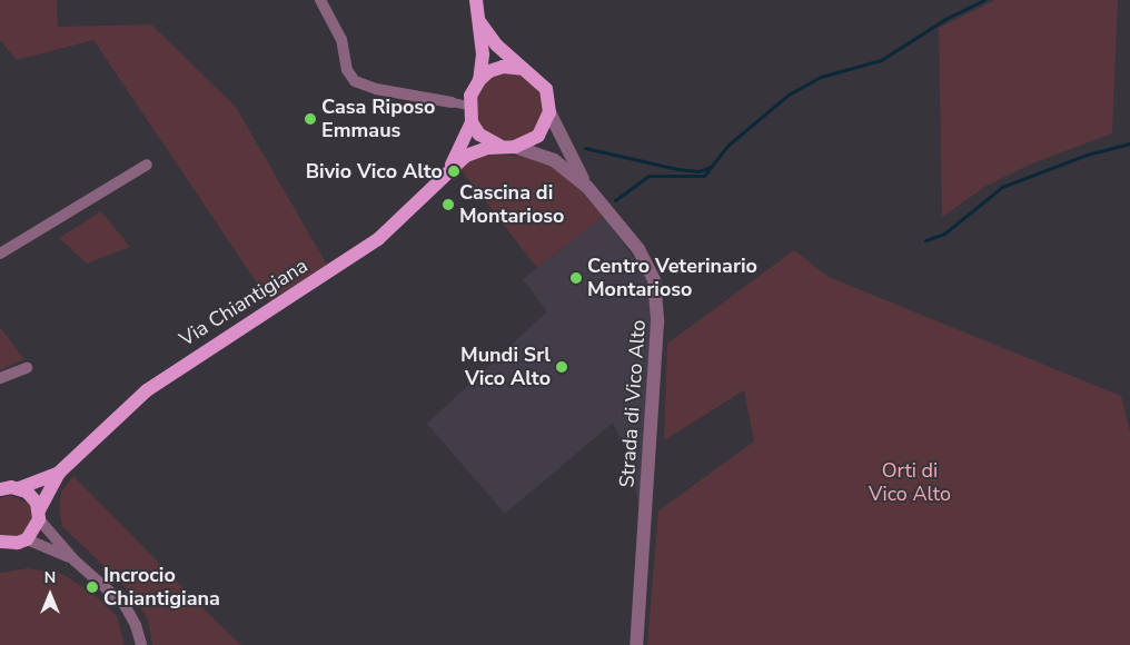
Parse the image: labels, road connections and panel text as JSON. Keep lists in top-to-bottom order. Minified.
{"streets":{"main road":["Via Chiantigiana"],"street":["Strada di Vico Alto"]},"crossings":[["Via Chiantigiana","Strada di Vico Alto"]],"parks":["Orti di Vico Alto"],"places":["Casa Riposo Emmaus","Bivio Vico Alto","Cascina di Montarioso","Centro Veterinario Montarioso","Mundi Srl Vico Alto","Incrocio Chiantigiana"],"north":"top"}
